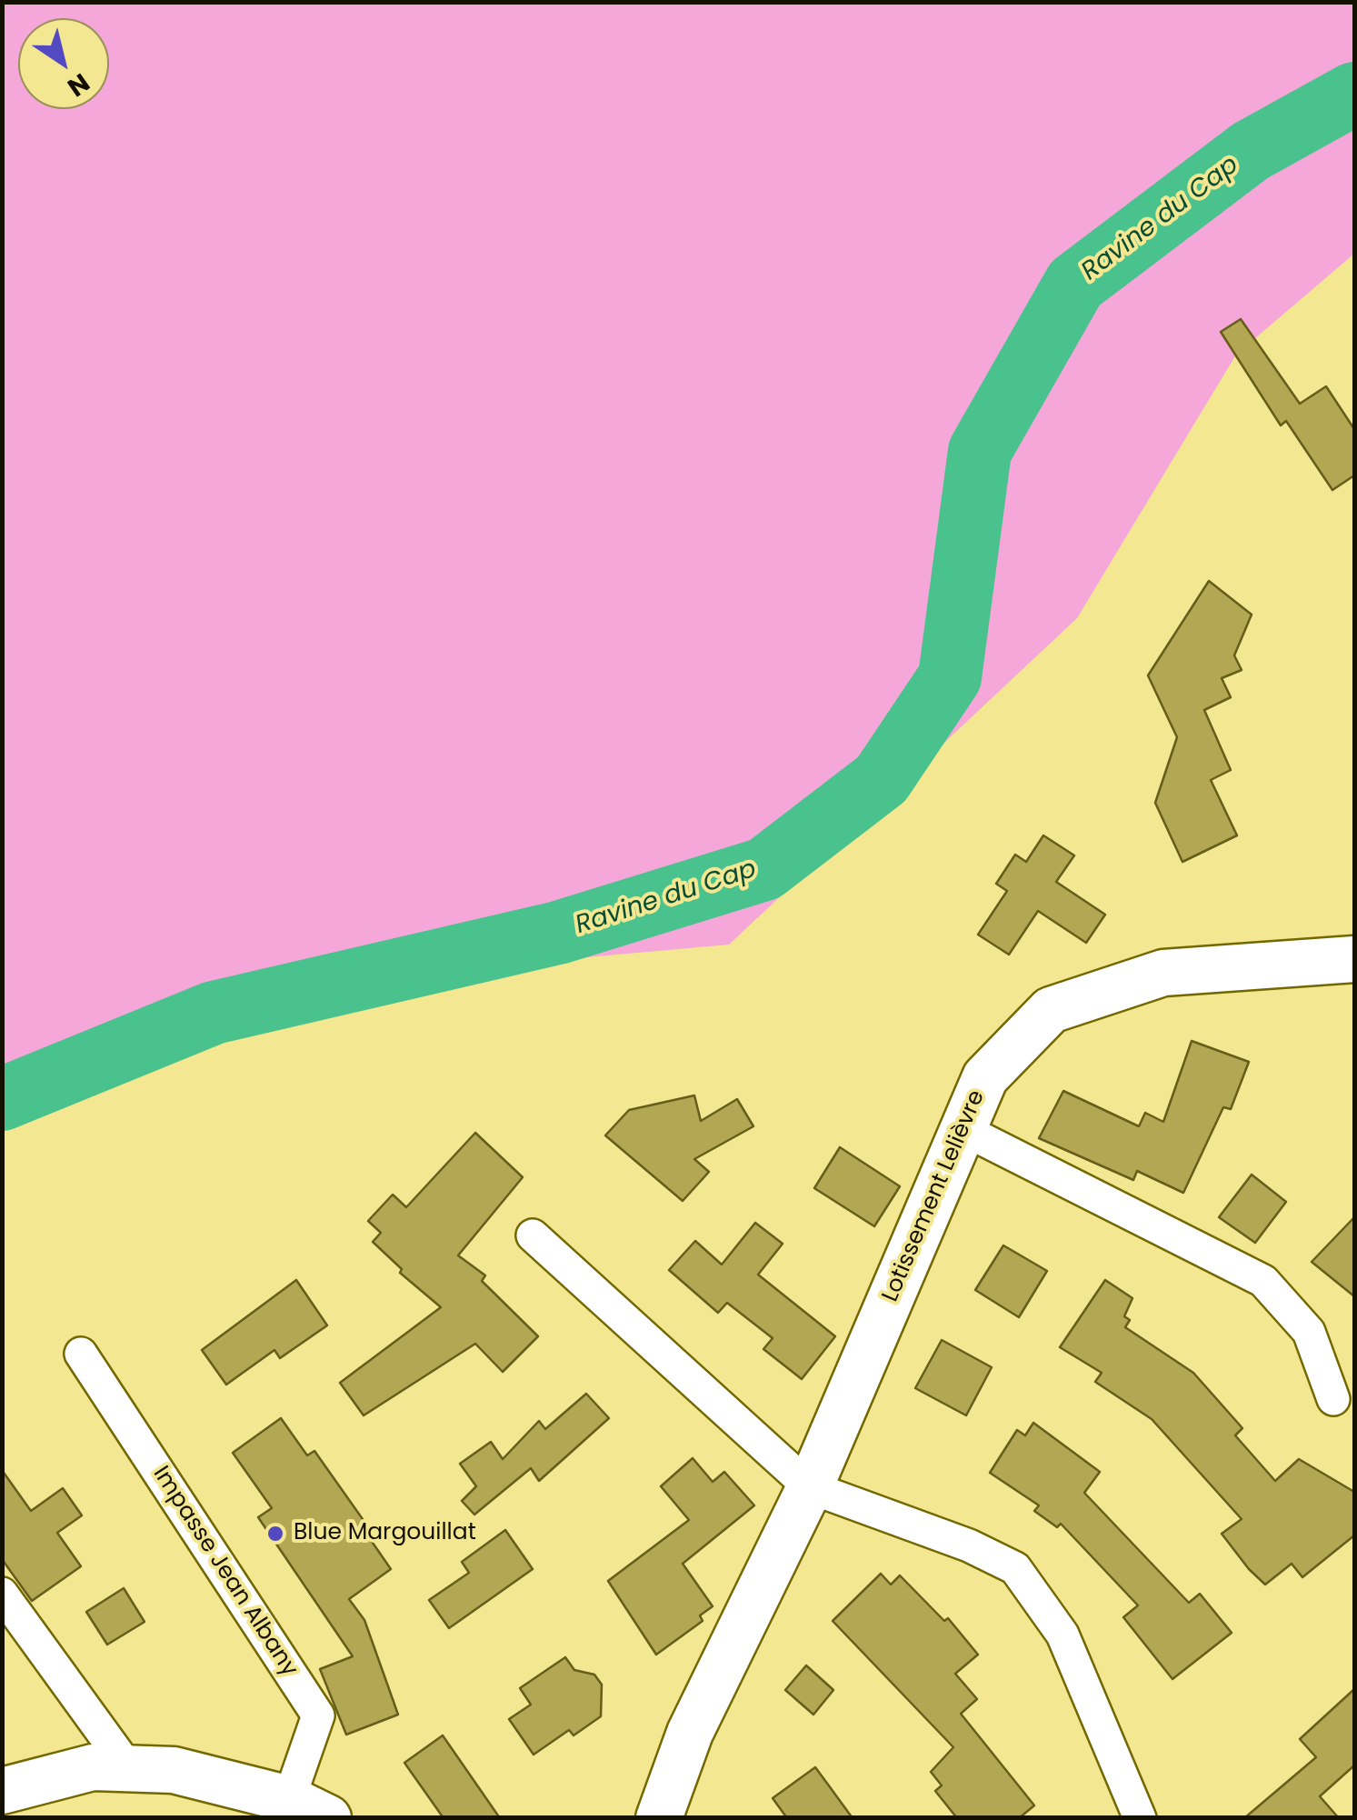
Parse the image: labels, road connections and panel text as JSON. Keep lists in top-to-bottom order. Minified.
{"streets":{"street":["Lotissement Lelièvre","Impasse Jean Albany"]},"water":["Ravine du Cap"],"places":["Blue Margouillat"],"north":"bottom right"}
